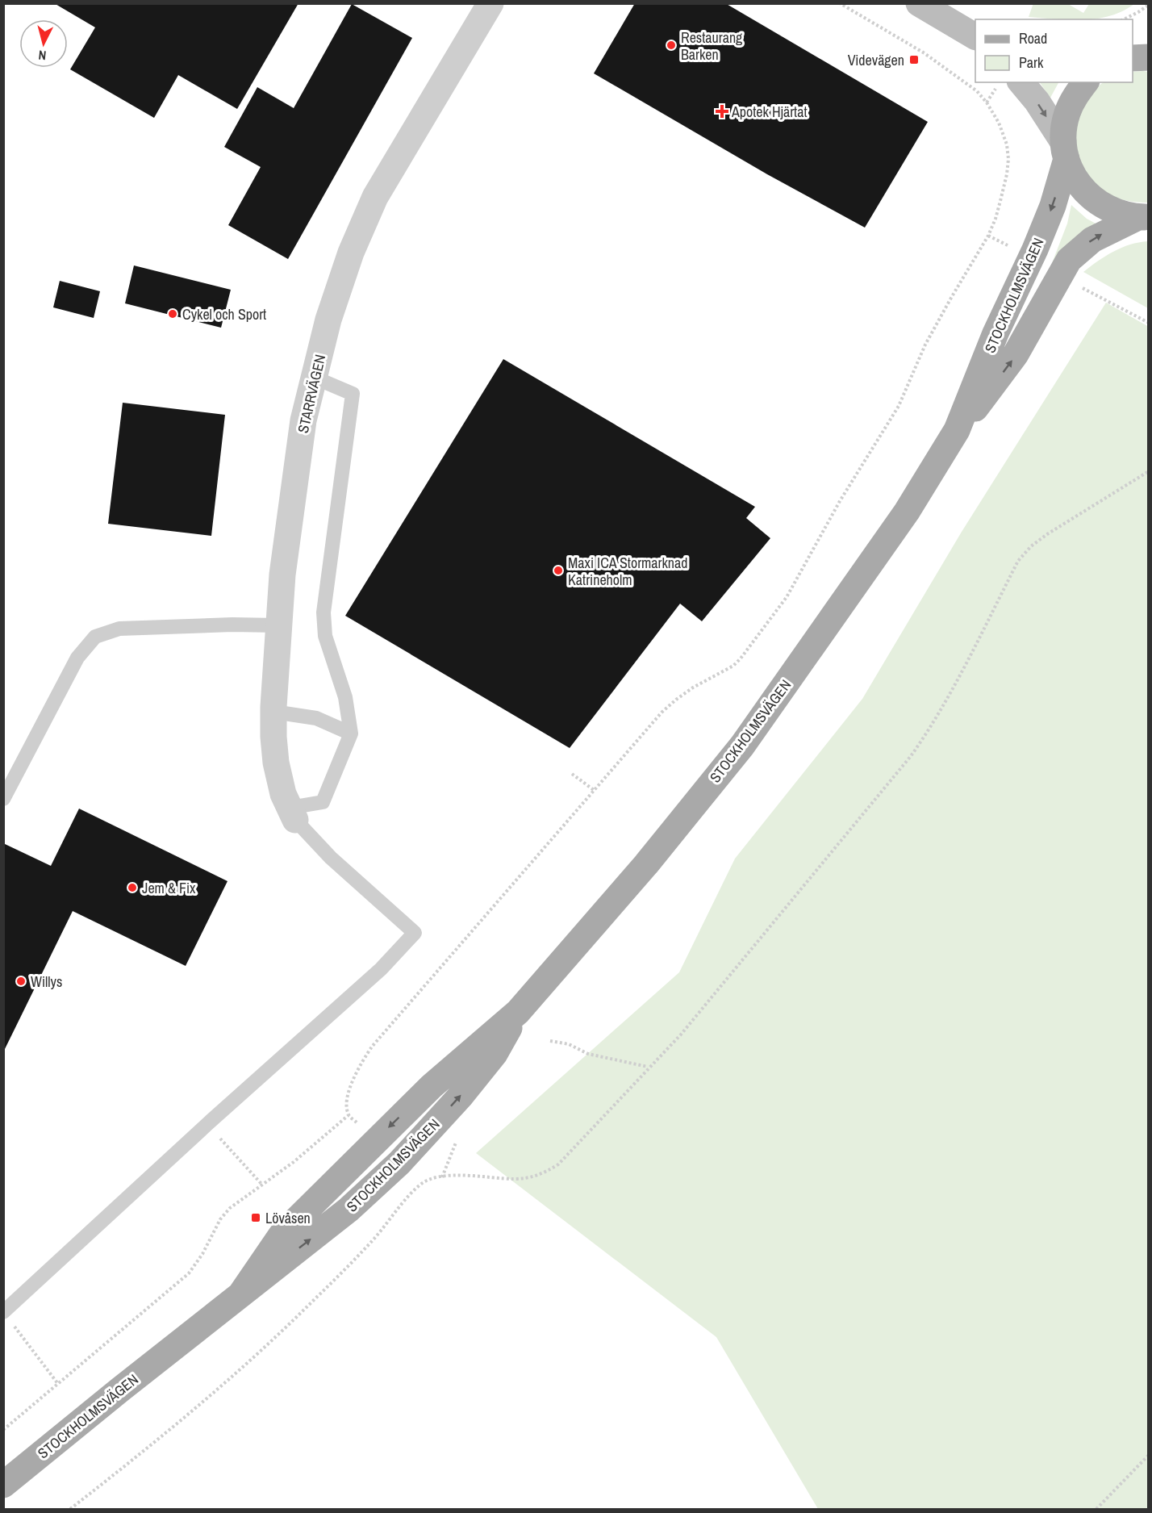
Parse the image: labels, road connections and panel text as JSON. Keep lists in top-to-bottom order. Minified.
{"streets":{"main road":["STOCKHOLMSVÄGEN"],"street":["STARRVÄGEN"]},"places":{"other":["Restaurang Barken","Cykel och Sport","Maxi ICA Stormarknad Katrineholm","Jem & Fix","Willys"],"transit":["Videvägen","Lövåsen"],"health":["Apotek Hjärtat"]},"legend":["Road","Park"],"north":"bottom"}
